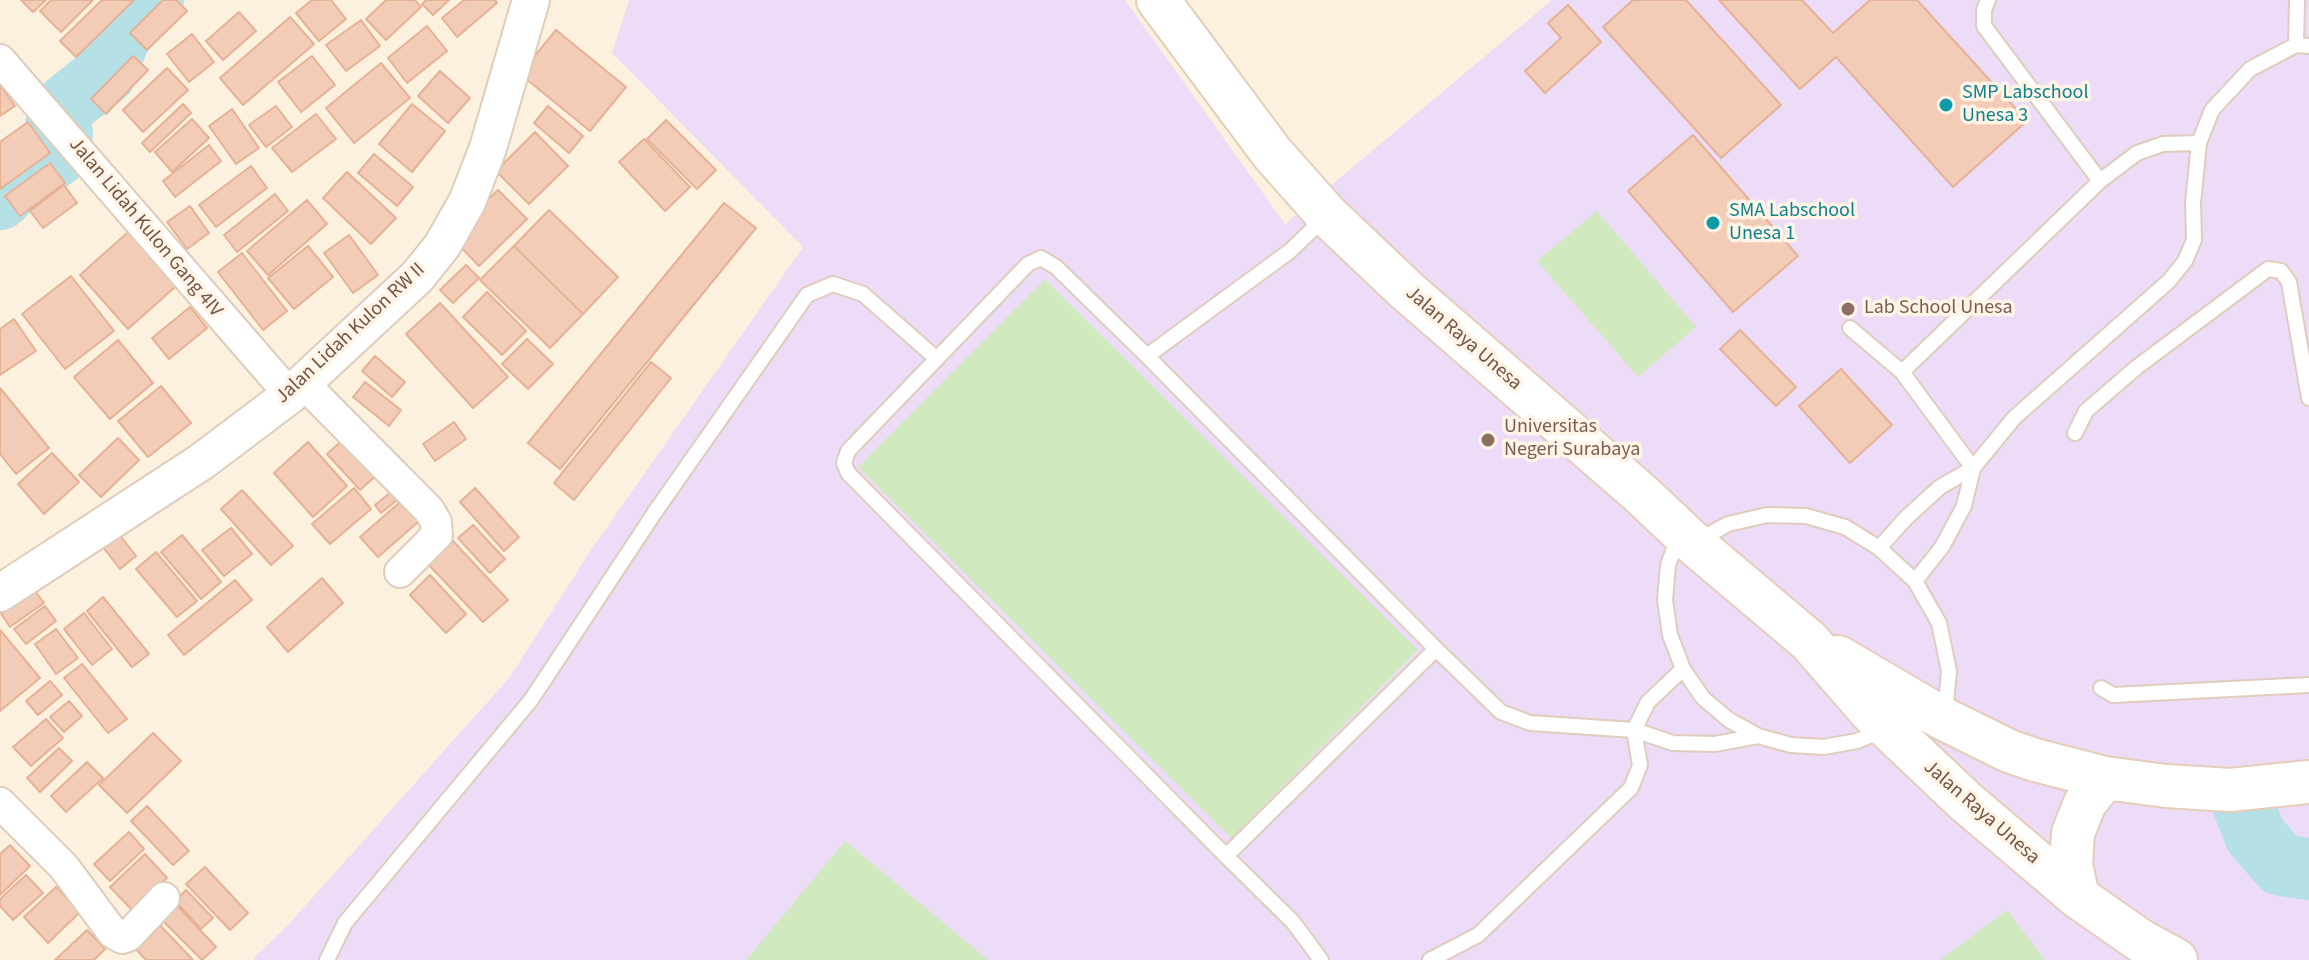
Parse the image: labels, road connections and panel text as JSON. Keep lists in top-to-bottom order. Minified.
{"streets":{"main road":["Jalan Raya Unesa"],"street":["Jalan Lidah Kulon Gang 4IV","Jalan Lidah Kulon RW II"]},"crossings":[["Jalan Lidah Kulon Gang 4IV","Jalan Lidah Kulon RW II"]],"places":["SMP Labschool Unesa 3","SMA Labschool Unesa 1","Lab School Unesa","Universitas Negeri Surabaya"]}
